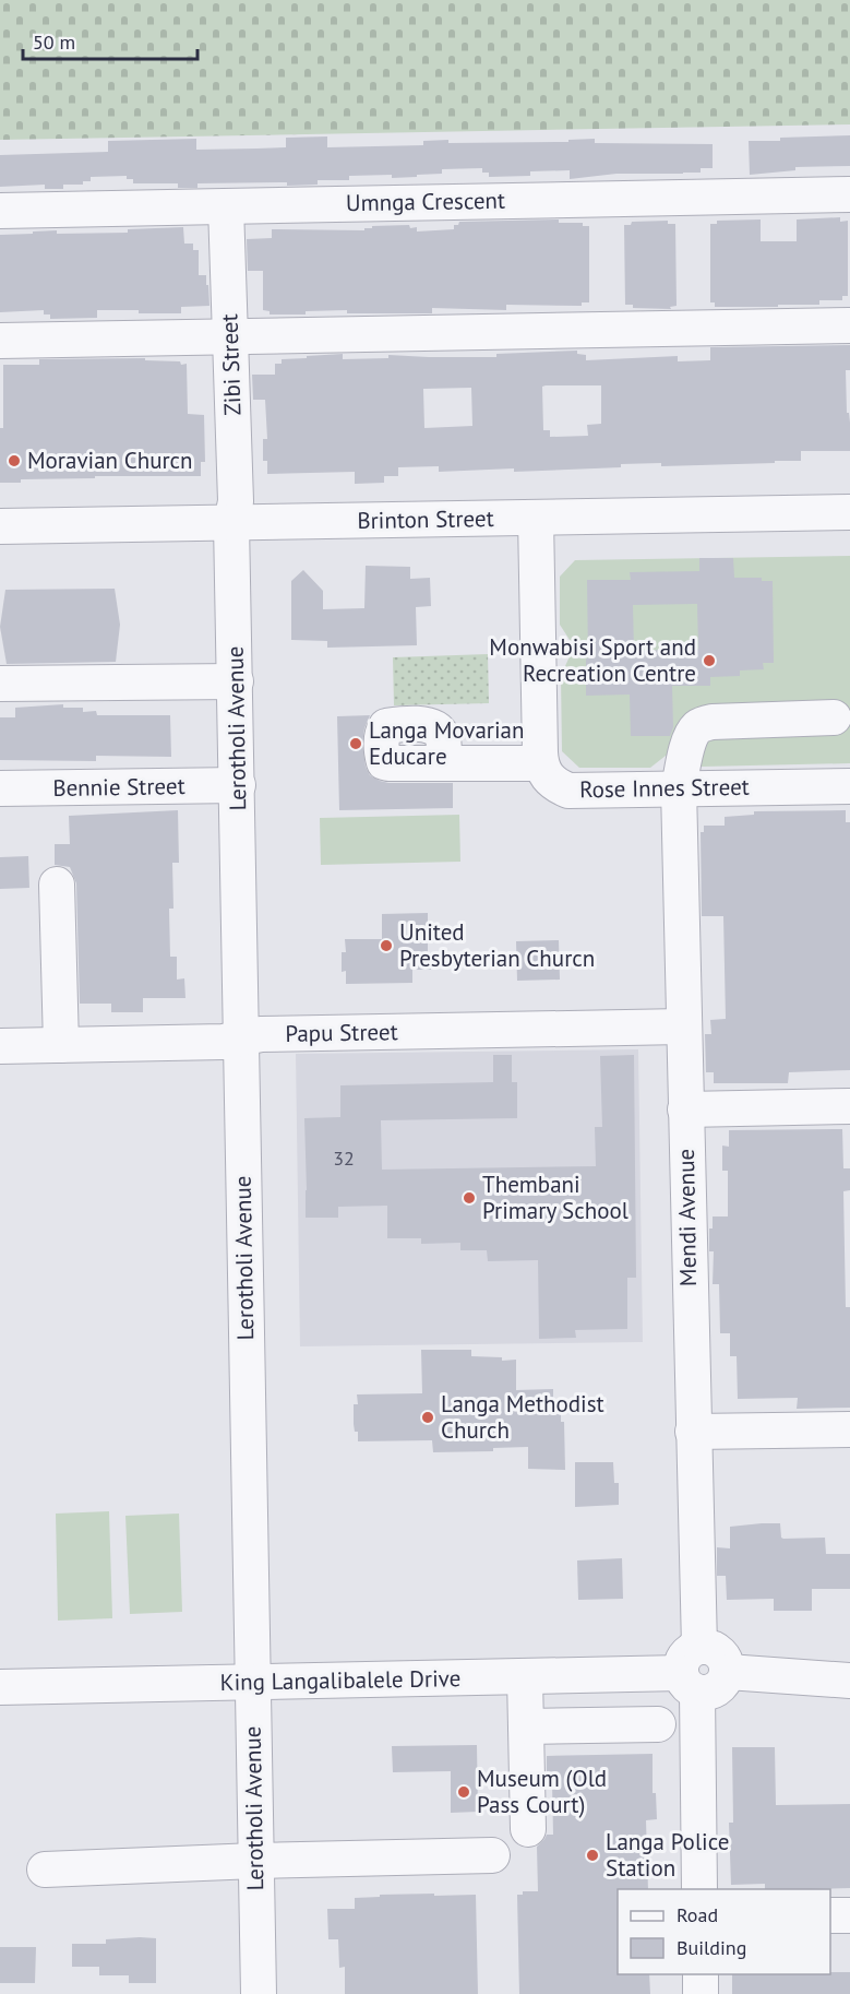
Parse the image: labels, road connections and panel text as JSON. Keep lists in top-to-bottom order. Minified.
{"streets":{"street":["Umnga Crescent","Zibi Street","Brinton Street","Lerotholi Avenue","Bennie Street","Rose Innes Street","Papu Street","Mendi Avenue","King Langalibalele Drive"]},"crossings":[["Umnga Crescent","Zibi Street"],["Zibi Street","Brinton Street"],["Zibi Street","Lerotholi Avenue"],["Brinton Street","Lerotholi Avenue"],["Lerotholi Avenue","Bennie Street"],["Lerotholi Avenue","Papu Street"],["Lerotholi Avenue","King Langalibalele Drive"],["Rose Innes Street","Mendi Avenue"],["Papu Street","Mendi Avenue"],["Mendi Avenue","King Langalibalele Drive"]],"places":["Moravian Churcn","Monwabisi Sport and Recreation Centre","Langa Movarian Educare","United Presbyterian Churcn","Thembani Primary School","Langa Methodist Church","Museum (Old Pass Court)","Langa Police Station"],"house_numbers":["32"],"legend":["Road","Building"],"scale_bar":"50 m"}
